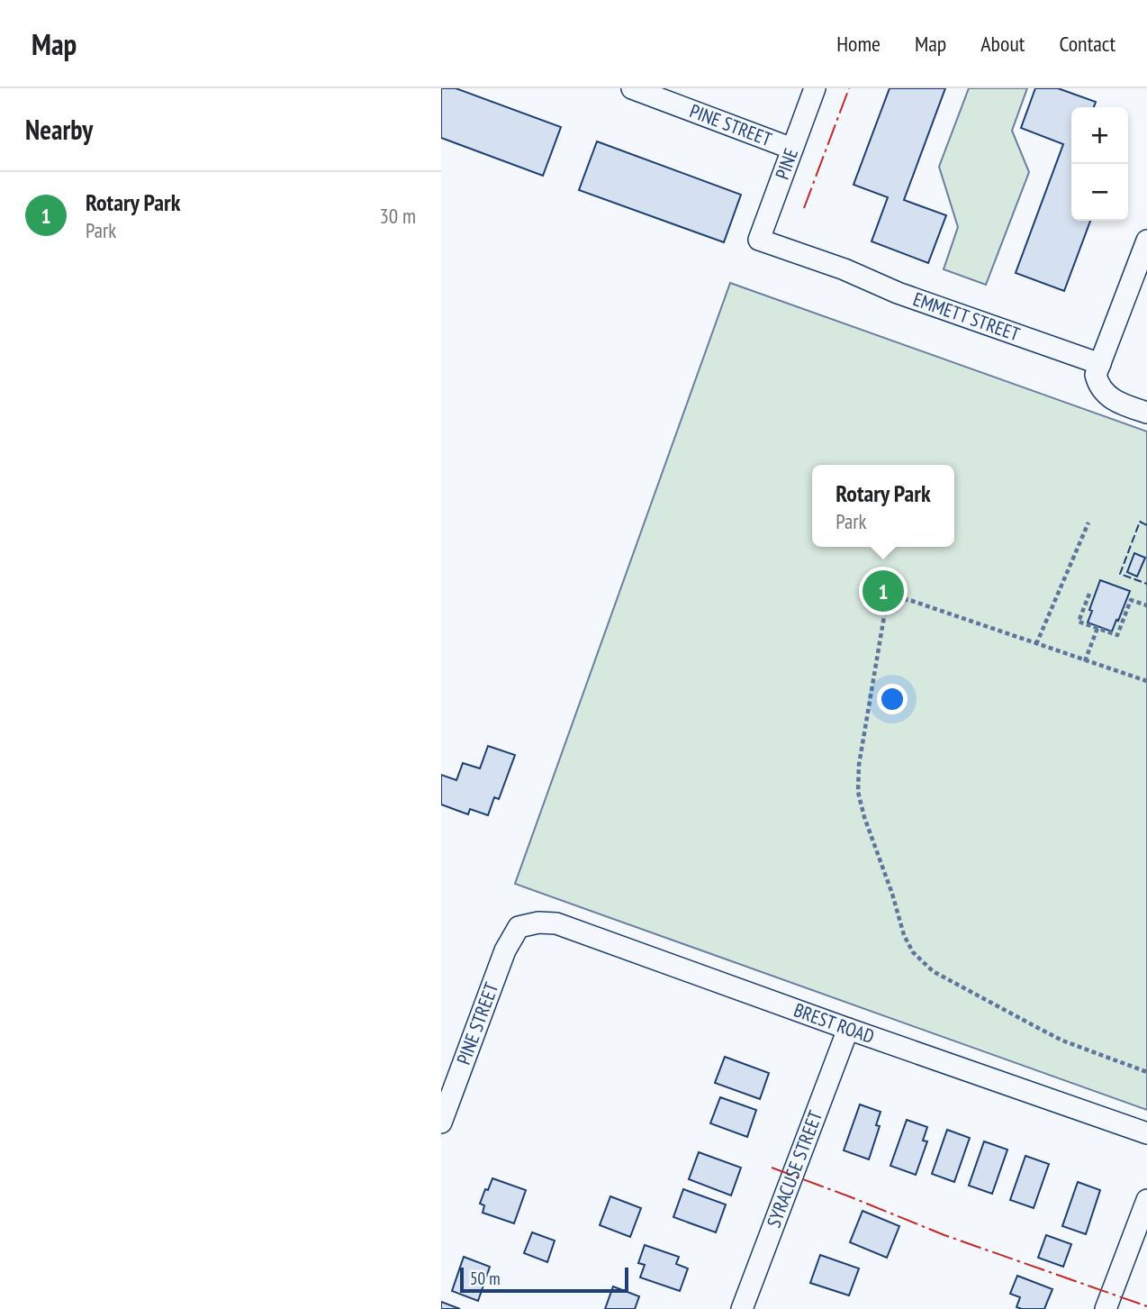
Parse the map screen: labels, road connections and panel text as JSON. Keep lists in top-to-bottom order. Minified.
{"streets":{"street":["PINE STREET","PINE","EMMETT STREET","BREST ROAD","SYRACUSE STREET"]},"crossings":[["PINE STREET","PINE"],["PINE STREET","BREST ROAD"],["PINE","EMMETT STREET"],["BREST ROAD","SYRACUSE STREET"]],"scale_bar":"50 m","page":{"header":"Map","nav":["Home","Map","About","Contact"],"heading":"Nearby","map_buttons":["+","−"],"list":[{"mark":"1","name":"Rotary Park","note":"Park","value":"30 m"}],"popup":["Rotary Park","Park"],"pins":"1","scale":"50 m"}}
